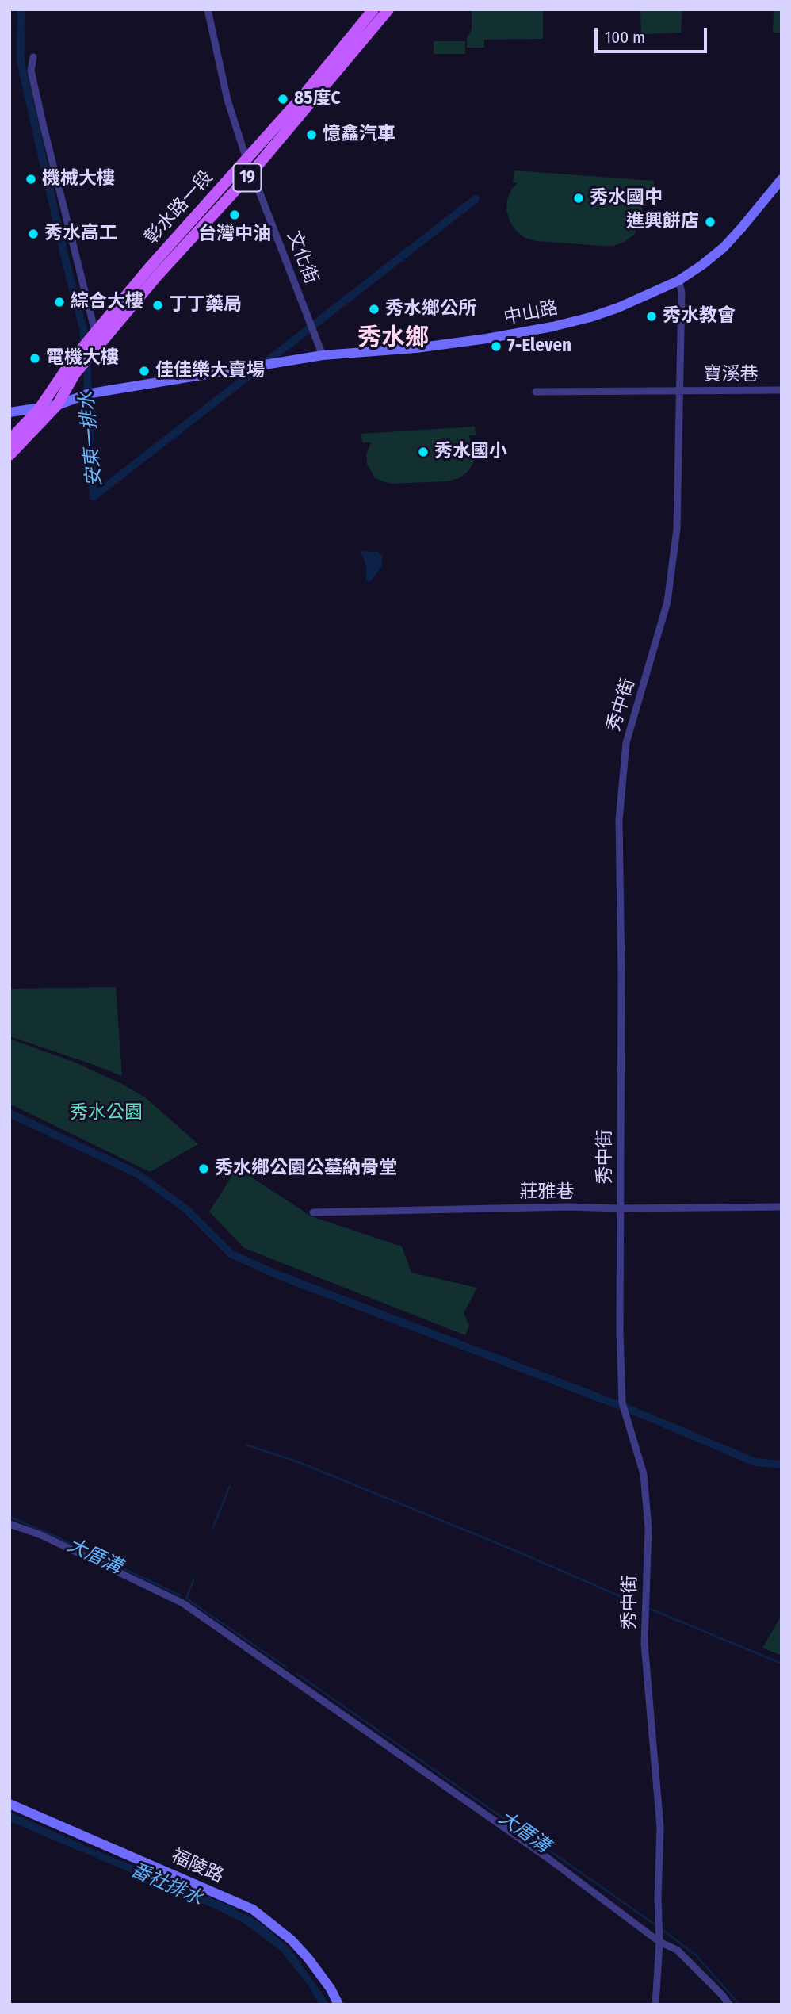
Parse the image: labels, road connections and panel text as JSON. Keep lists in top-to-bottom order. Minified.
{"streets":{"main road":["19","彰水路一段"],"street":["文化街","中山路","寶溪巷","秀中街","莊雅巷","福陵路"]},"crossings":[["19","彰水路一段"],["19","中山路"],["彰水路一段","文化街"],["彰水路一段","中山路"],["文化街","中山路"],["中山路","秀中街"],["寶溪巷","秀中街"],["秀中街","莊雅巷"]],"districts":["秀水鄉"],"water":["安東一排水","大厝溝","番社排水"],"parks":["秀水公園"],"places":["85度C","憶鑫汽車","機械大樓","秀水國中","台灣中油","進興餅店","秀水高工","綜合大樓","丁丁藥局","秀水鄉公所","秀水教會","7-Eleven","電機大樓","佳佳樂大賣場","秀水國小","秀水鄉公園公墓納骨堂"],"scale_bar":"100 m"}
